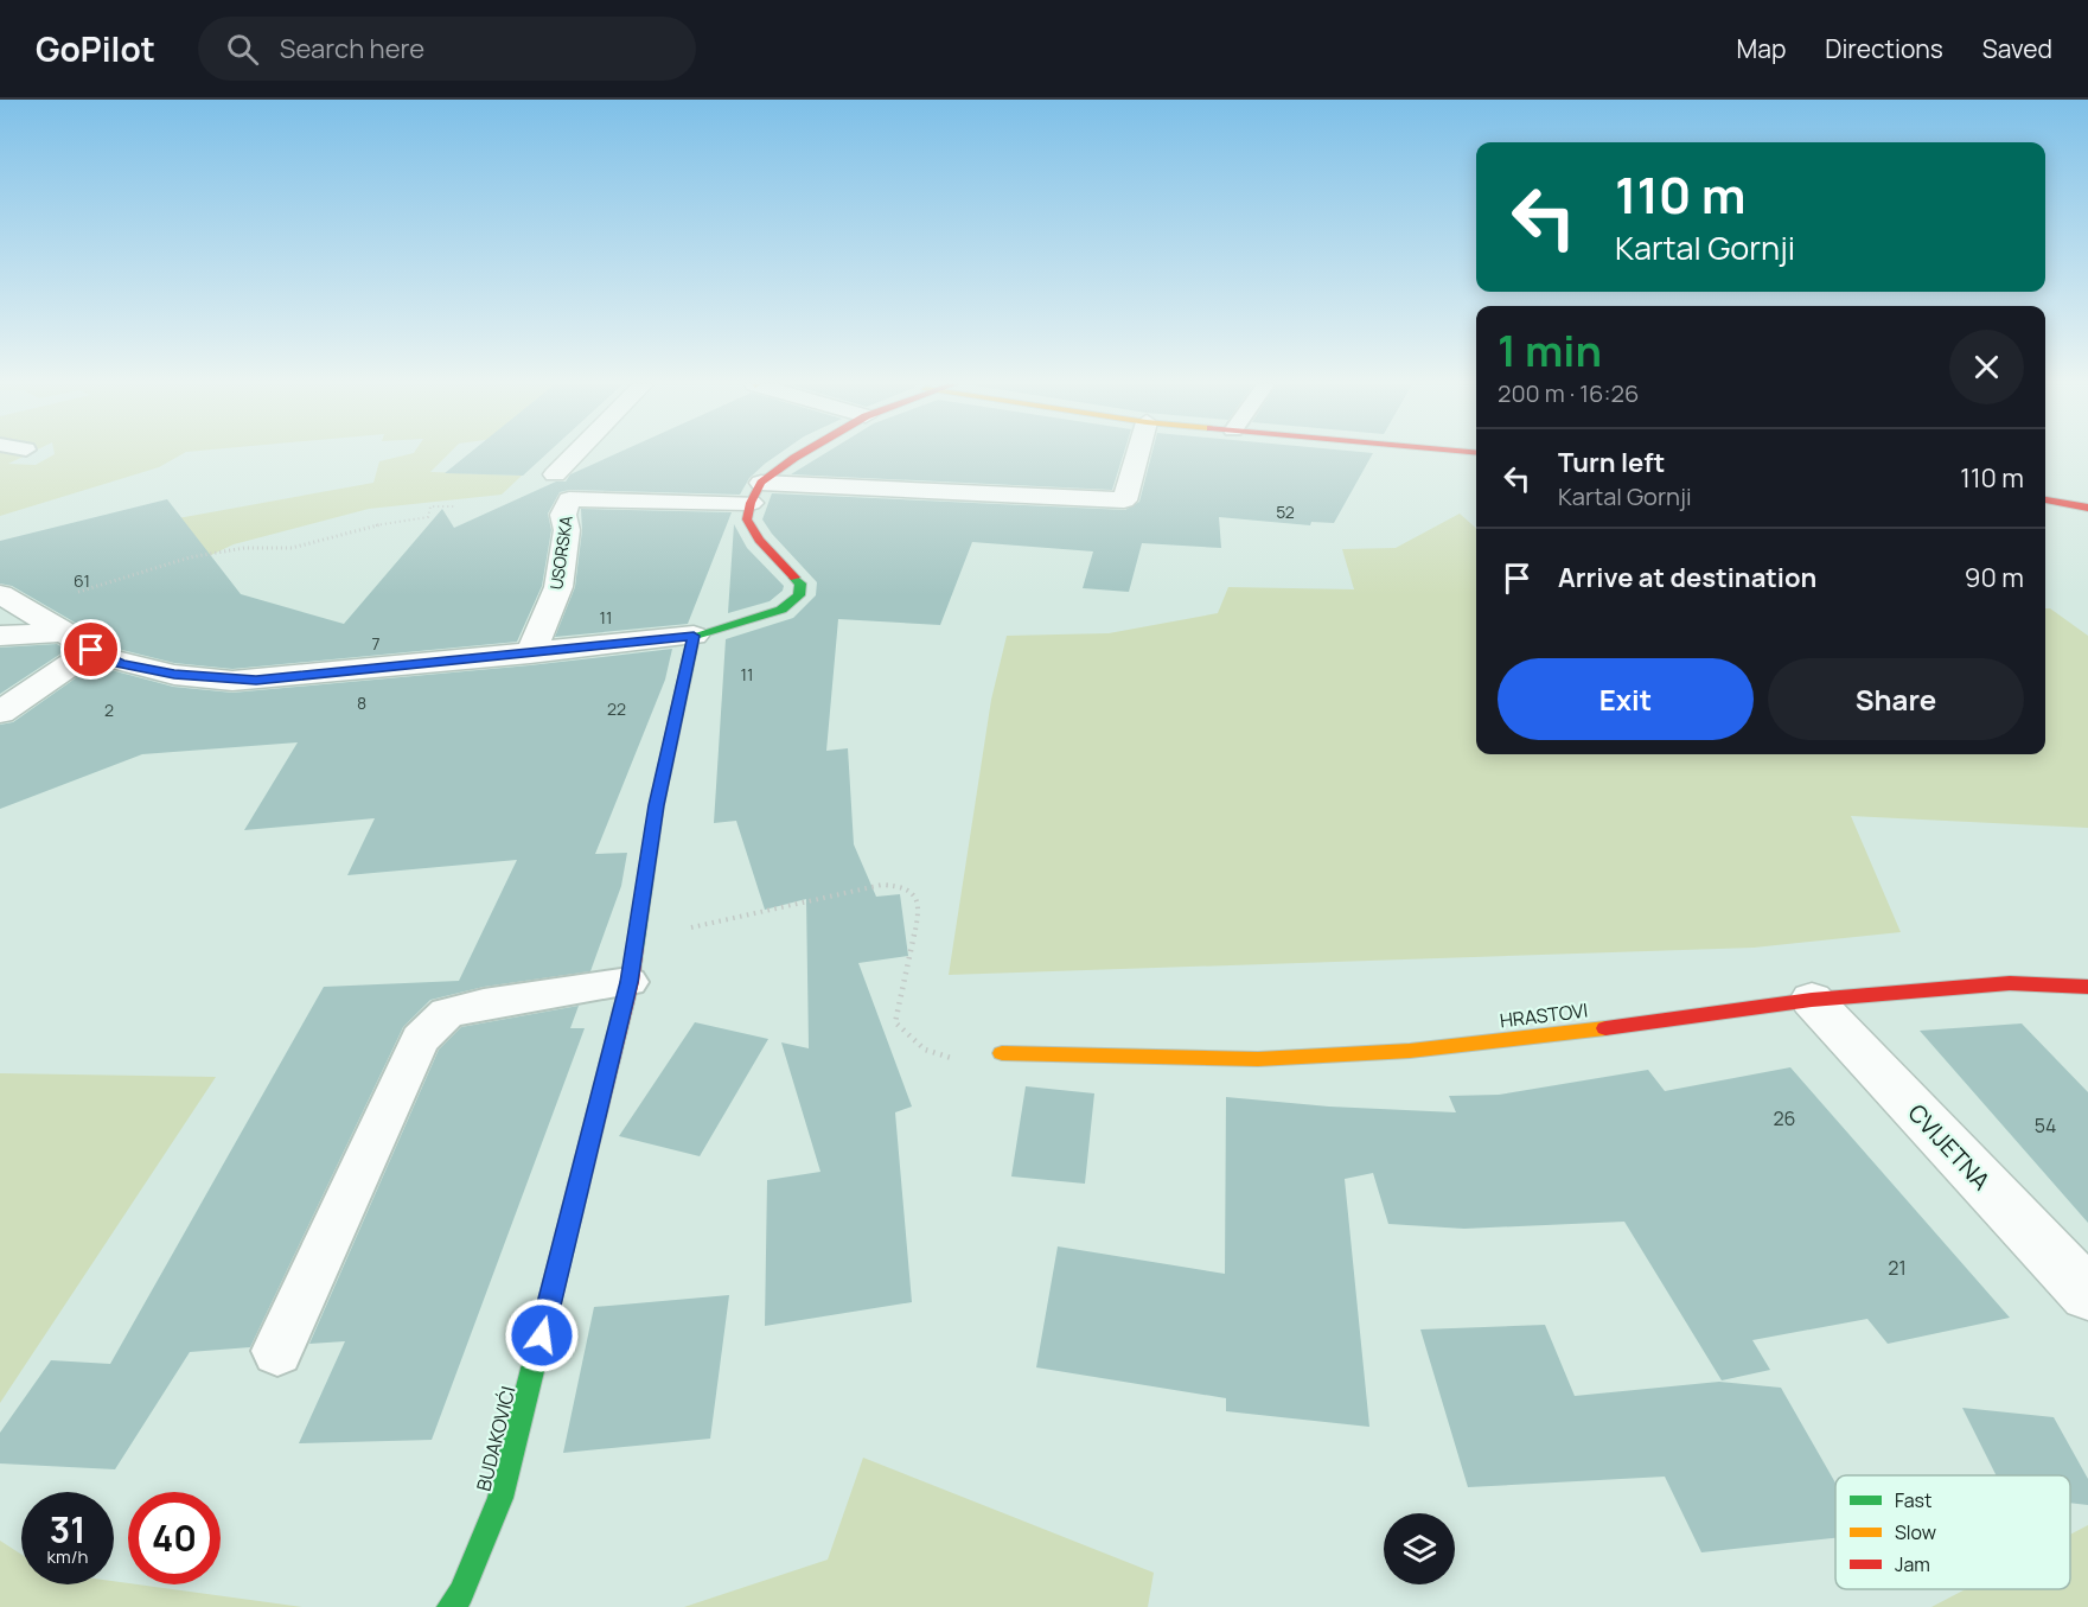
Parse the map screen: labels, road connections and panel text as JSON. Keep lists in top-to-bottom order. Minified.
{"streets":{"street":["USORSKA","HRASTOVI","CVIJETNA","BUDAKOVIĆI"]},"crossings":[["HRASTOVI","CVIJETNA"]],"house_numbers":["52","61","11","7","11","8","22","2","26","54","21"],"legend":["Fast","Slow","Jam"],"page":{"header":"GoPilot","search":"Search here","nav":["Map","Directions","Saved"],"turn":["110 m","Kartal Gornji"],"heading":["1 min","200 m · 16:26"],"list":[{"name":"Turn left","note":"Kartal Gornji","value":"110 m"},{"name":"Arrive at destination","value":"90 m"}],"buttons":["Exit","Share"],"speed":"31 km/h","limit":"40"}}
